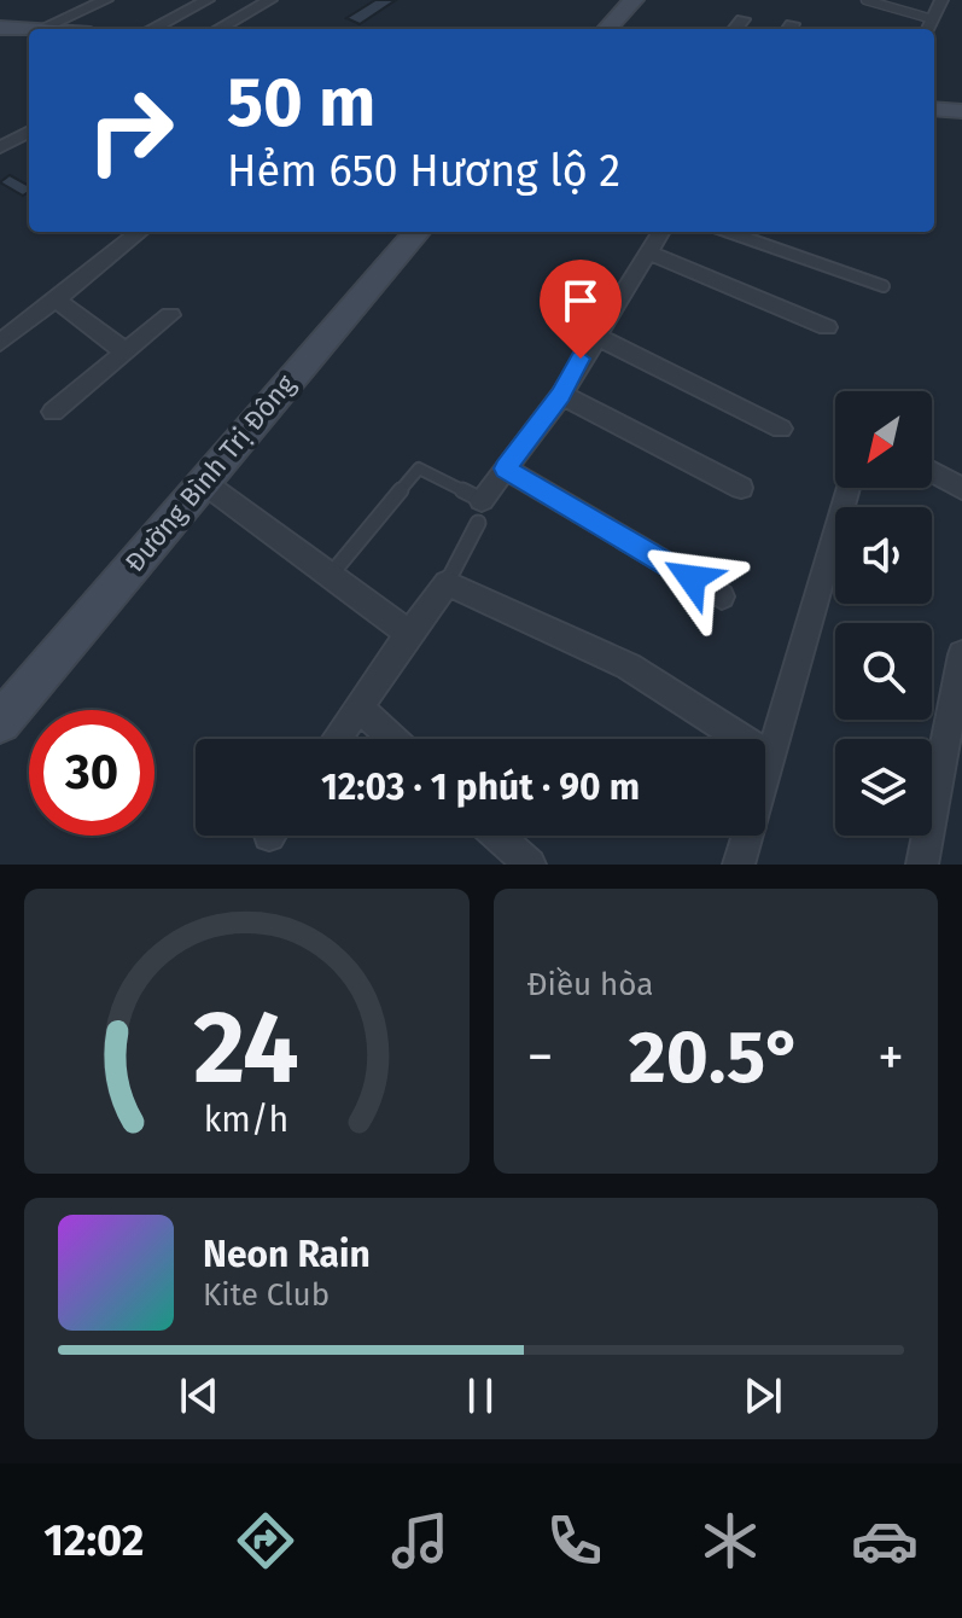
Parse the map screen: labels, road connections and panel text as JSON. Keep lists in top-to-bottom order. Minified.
{"streets":{"street":["Đường Bình Trị Đông"]},"north":"bottom left","page":{"turn":["50 m","Hẻm 650 Hương lộ 2"],"limit":"30","trip":"12:03 · 1 phút · 90 m","tile":"Điều hòa","heat":["−","20.5°","+"],"song":["Neon Rain","Kite Club"],"tabs":"12:02","gauge":["24","km/h"]}}
